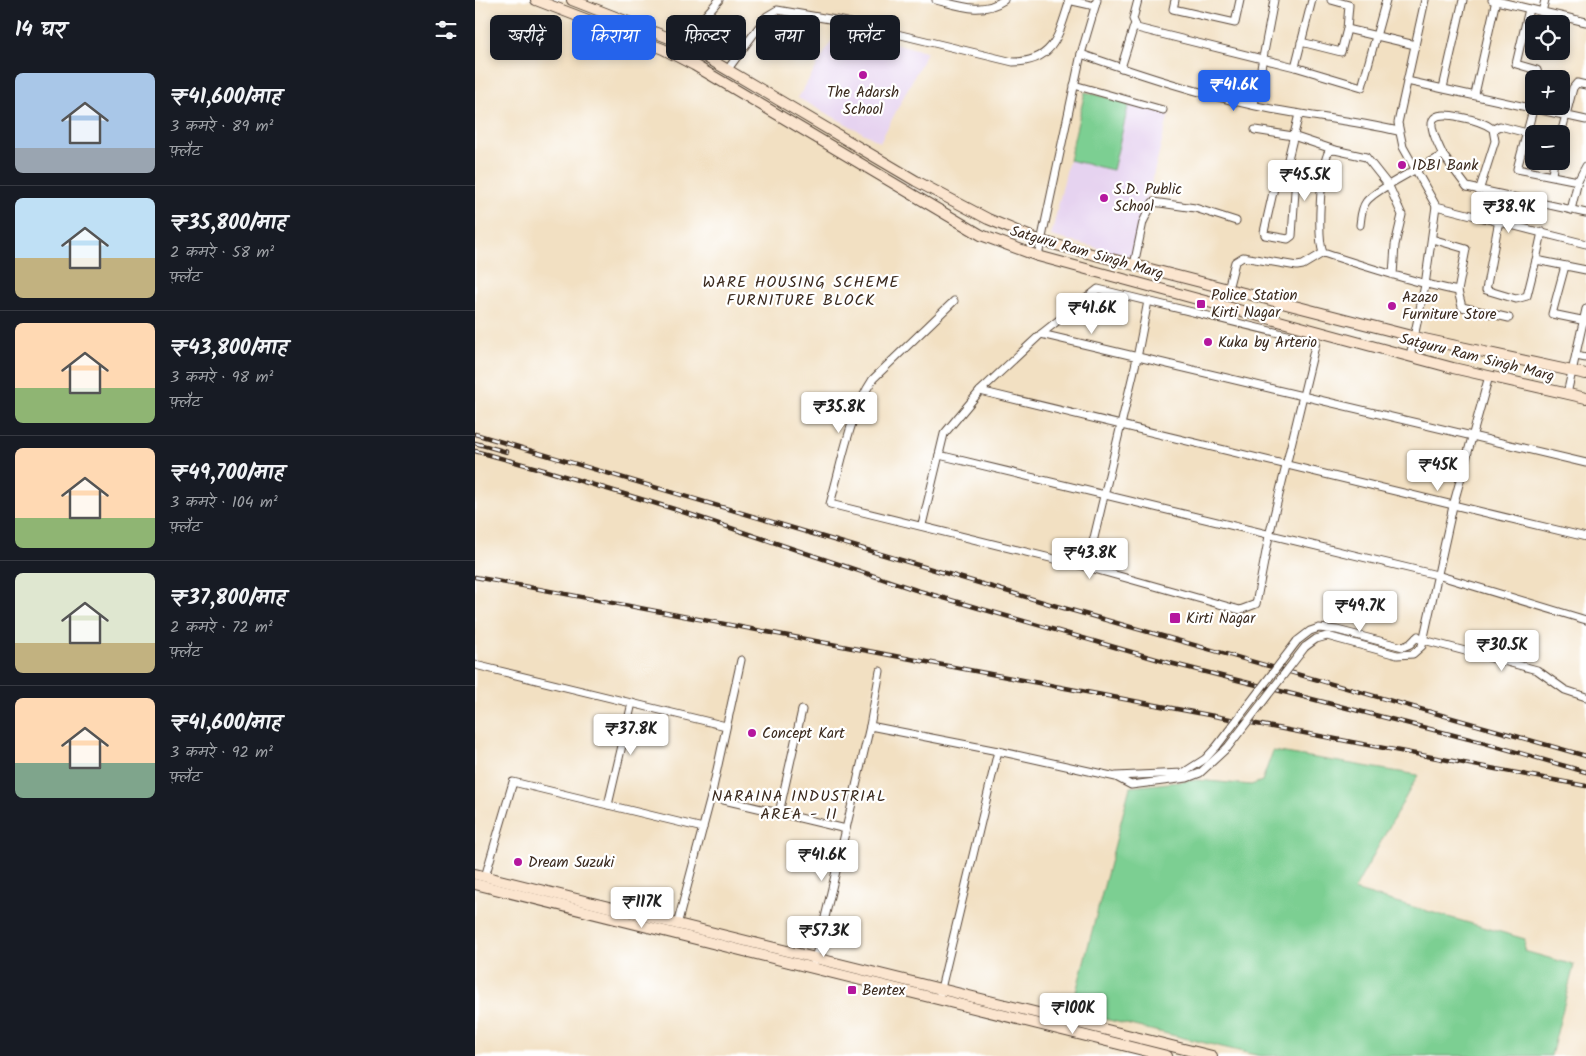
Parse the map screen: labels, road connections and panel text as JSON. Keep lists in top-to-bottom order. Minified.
{"streets":{"main road":["Satguru Ram Singh Marg"]},"districts":["WARE HOUSING SCHEME FURNITURE BLOCK","NARAINA INDUSTRIAL AREA - II"],"places":{"other":["The Adarsh School","IDBI Bank","S.D. Public School","Azazo Furniture Store","Kuka by Arterio","Concept Kart","Dream Suzuki"],"transit":["Police Station Kirti Nagar","Kirti Nagar","Bentex"]},"page":{"heading":"14 घर","map_buttons":["+","−"],"chip":["खरीदें","किराया","फ़िल्टर","नया","फ़्लैट"],"list":[{"name":"₹41,600/माह","note":"3 कमरे · 89 m² · फ़्लैट"},{"name":"₹35,800/माह","note":"2 कमरे · 58 m² · फ़्लैट"},{"name":"₹43,800/माह","note":"3 कमरे · 98 m² · फ़्लैट"},{"name":"₹49,700/माह","note":"3 कमरे · 104 m² · फ़्लैट"},{"name":"₹37,800/माह","note":"2 कमरे · 72 m² · फ़्लैट"},{"name":"₹41,600/माह","note":"3 कमरे · 92 m² · फ़्लैट"}],"price":["₹41.6K","₹45.5K","₹38.9K","₹41.6K","₹35.8K","₹45K","₹43.8K","₹49.7K","₹30.5K","₹37.8K","₹41.6K","₹117K","₹57.3K","₹100K"]}}
